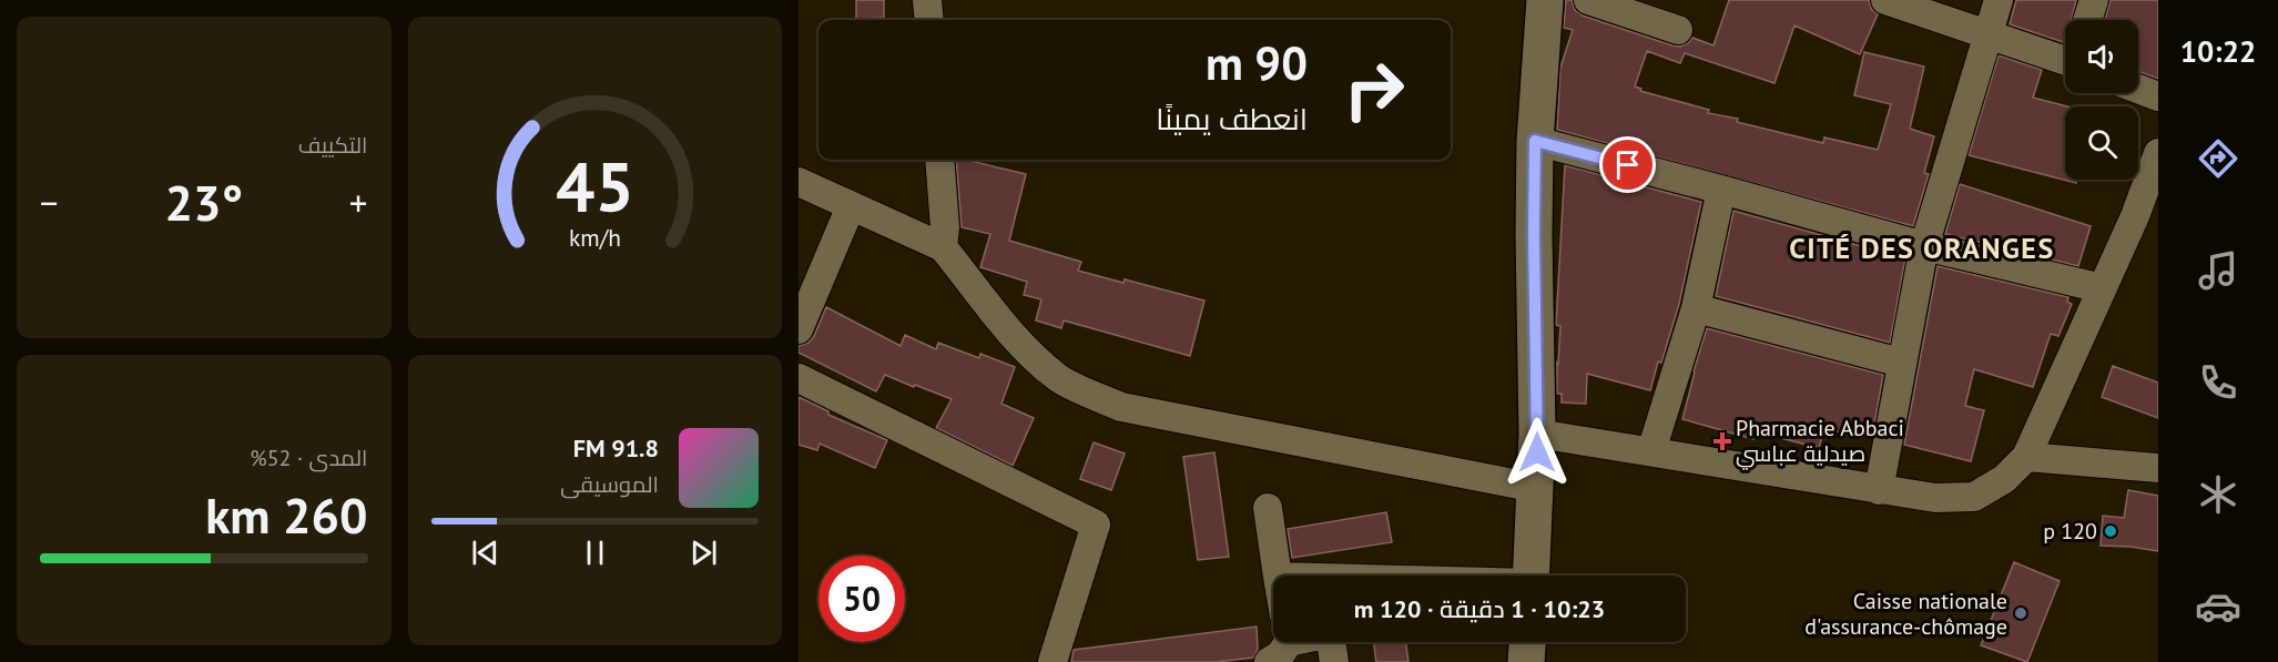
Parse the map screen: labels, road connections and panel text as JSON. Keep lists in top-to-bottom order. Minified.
{"districts":["CITÉ DES ORANGES"],"places":{"health":["Pharmacie Abbaci صيدلية عباسي"],"other":["p 120","Caisse nationale d'assurance-chômage"]},"page":{"tabs":"10:22","tile":["التكييف",["المدى · 52%","260 km"]],"turn":["90 m","انعطف يمينًا"],"heat":["−","23°","+"],"song":["91.8 FM","الموسيقى"],"limit":"50","trip":"10:23 · 1 دقيقة · 120 m","gauge":["45","km/h"]}}
